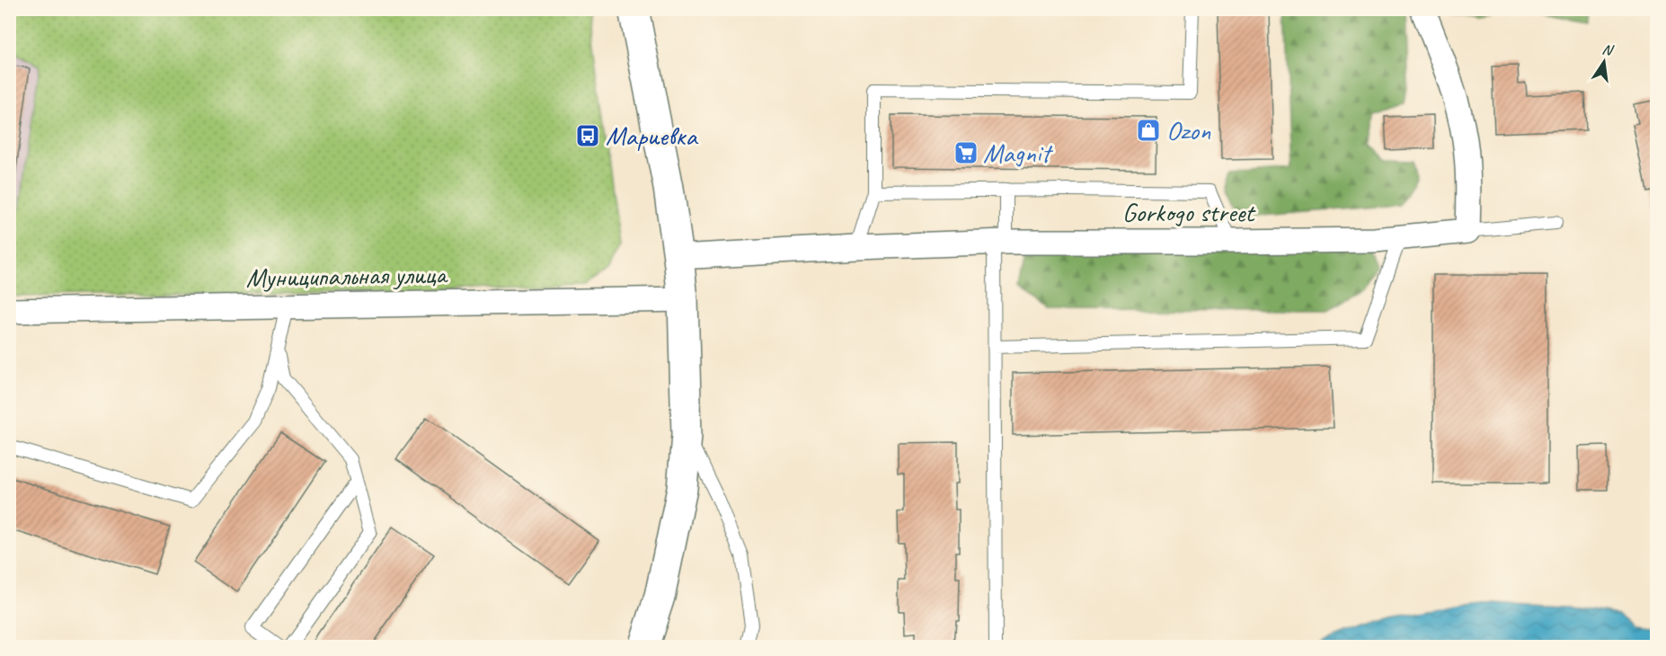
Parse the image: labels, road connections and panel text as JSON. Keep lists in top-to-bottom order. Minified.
{"streets":{"street":["Gorkogo street","Муниципальная улица"]},"places":{"shop":["Ozon"],"bus stop":["Мариевка"],"supermarket":["Magnit"]},"north":"top"}
